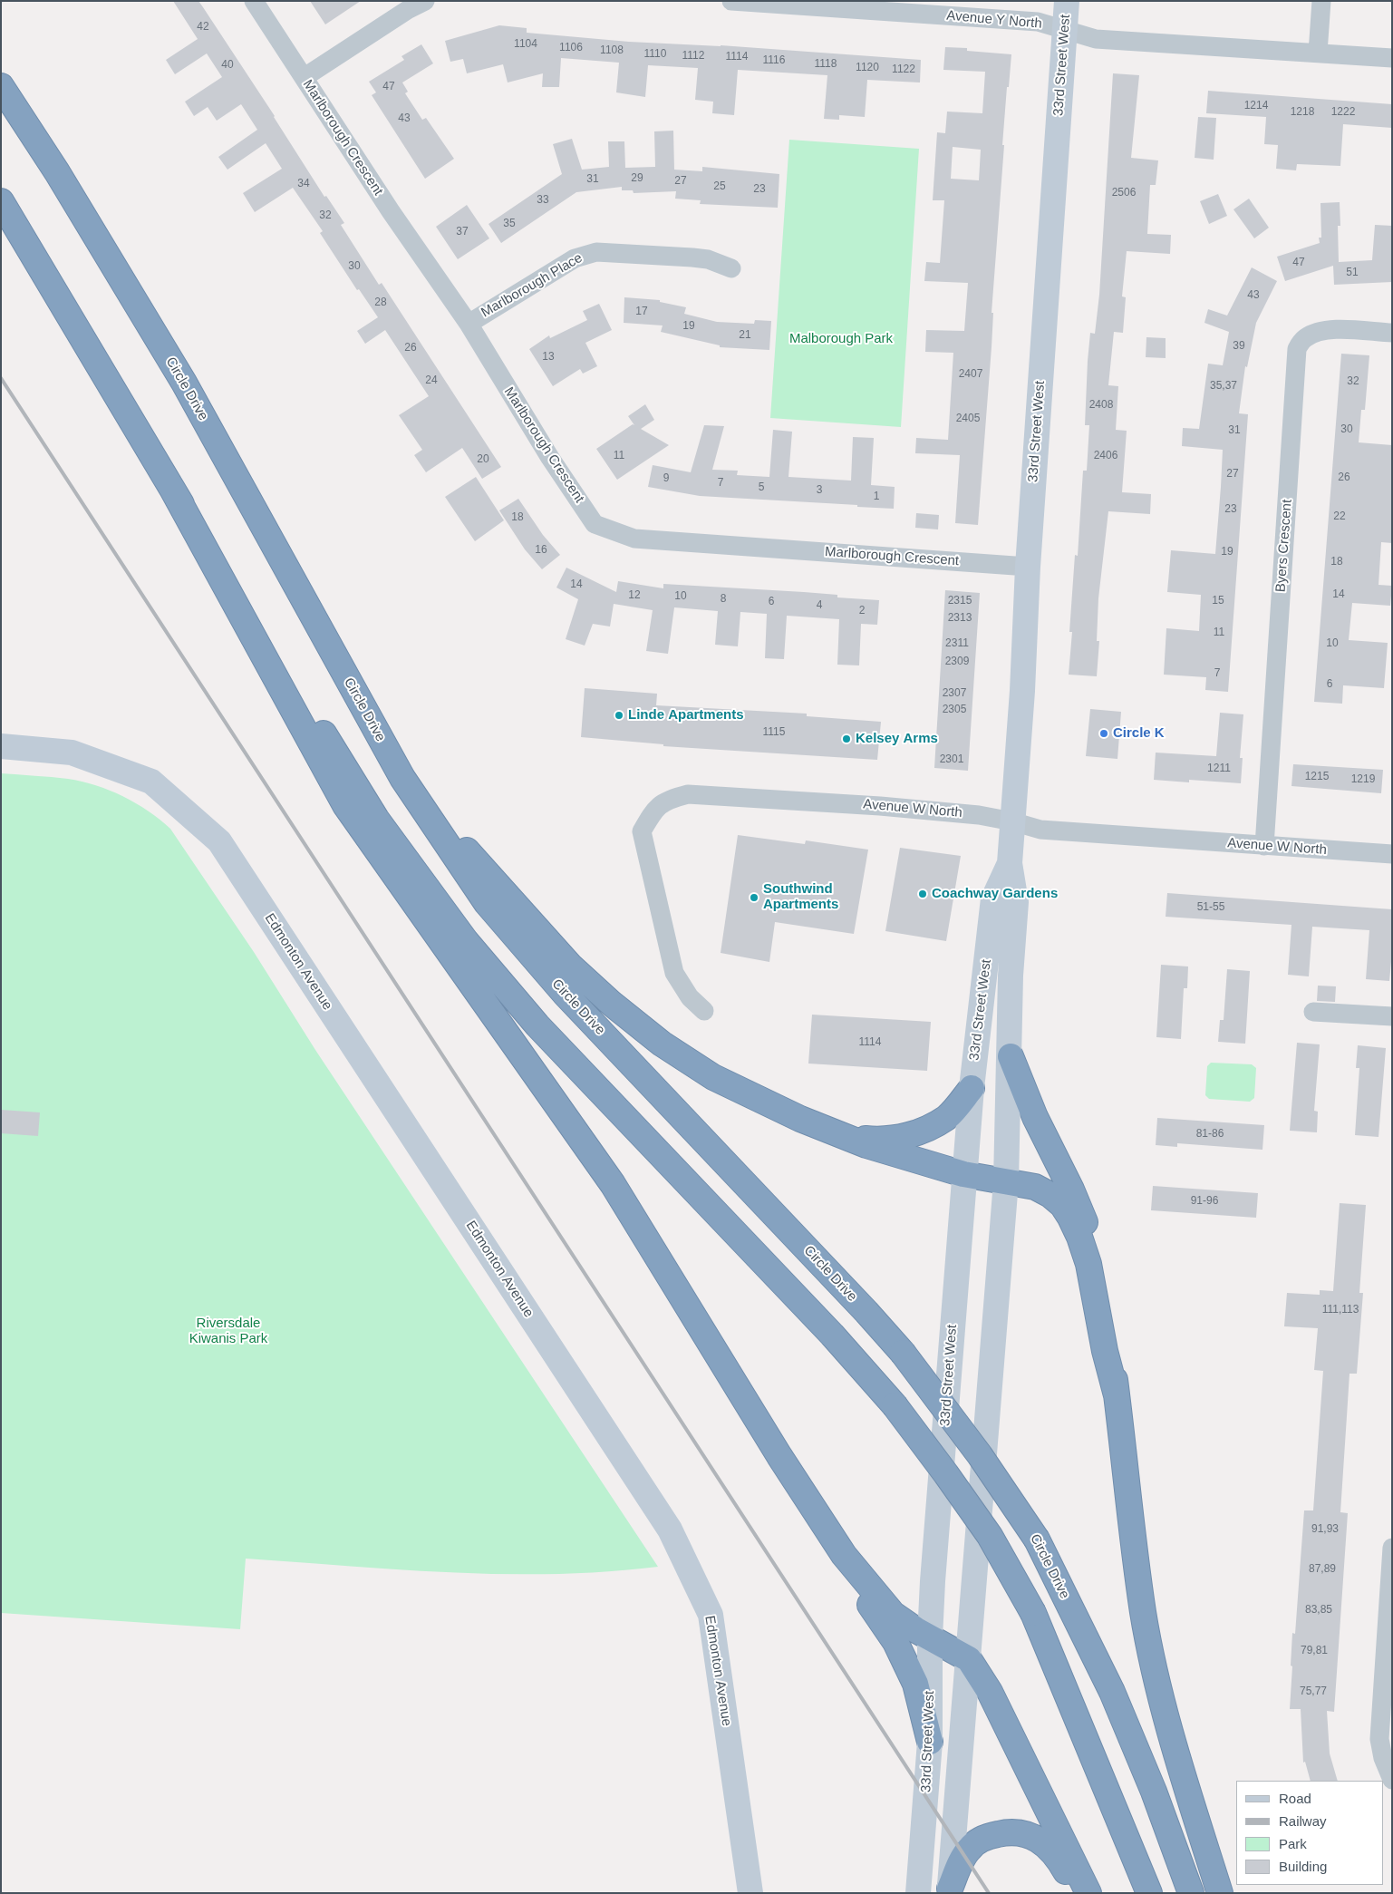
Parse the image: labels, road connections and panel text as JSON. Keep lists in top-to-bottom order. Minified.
{"streets":{"highway":["Circle Drive"],"main road":["33rd Street West","Edmonton Avenue"],"street":["Avenue Y North","Marlborough Crescent","Marlborough Place","Byers Crescent","Avenue W North"]},"crossings":[["Avenue Y North","33rd Street West"],["33rd Street West","Marlborough Crescent"],["33rd Street West","Avenue W North"],["Marlborough Crescent","Marlborough Place"],["Byers Crescent","Avenue W North"]],"parks":["Malborough Park","Riversdale Kiwanis Park"],"places":["Linde Apartments","Circle K","Kelsey Arms","Coachway Gardens","Southwind Apartments"],"house_numbers":["42","1104","1106","1108","1110","1112","1114","1116","1118","40","1120","1122","47","1214","1218","1222","43","29","31","27","34","25","23","2506","33","32","35","37","47","30","51","43","28","17","19","21","39","26","13","2407","24","32","35,37","2408","2405","30","31","11","2406","20","27","26","9","7","5","3","1","23","22","18","16","19","18","14","14","12","10","8","2315","15","6","4","2","2313","11","2311","10","2309","7","6","2307","2305","1115","2301","1211","1215","1219","51-55","1114","81-86","91-96","111,113","91,93","87,89","83,85","79,81","75,77"],"legend":["Road","Railway","Park","Building"]}
